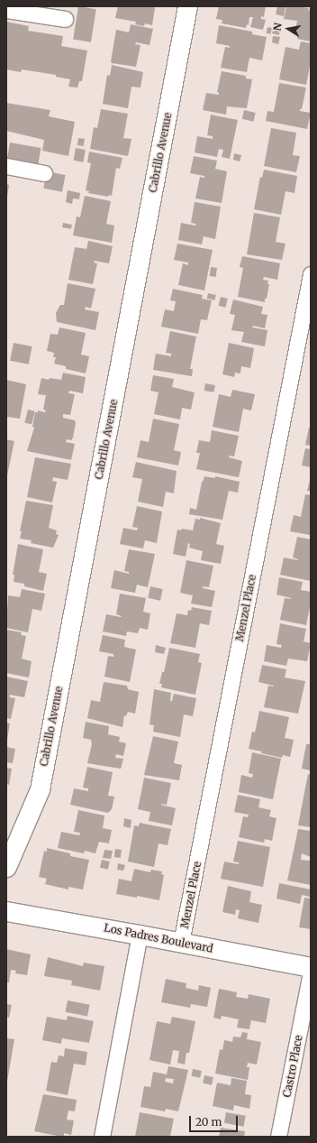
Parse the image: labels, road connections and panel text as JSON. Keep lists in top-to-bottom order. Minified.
{"streets":{"street":["Cabrillo Avenue","Menzel Place","Los Padres Boulevard","Castro Place"]},"crossings":[["Menzel Place","Los Padres Boulevard"]],"scale_bar":"20 m","north":"left"}
